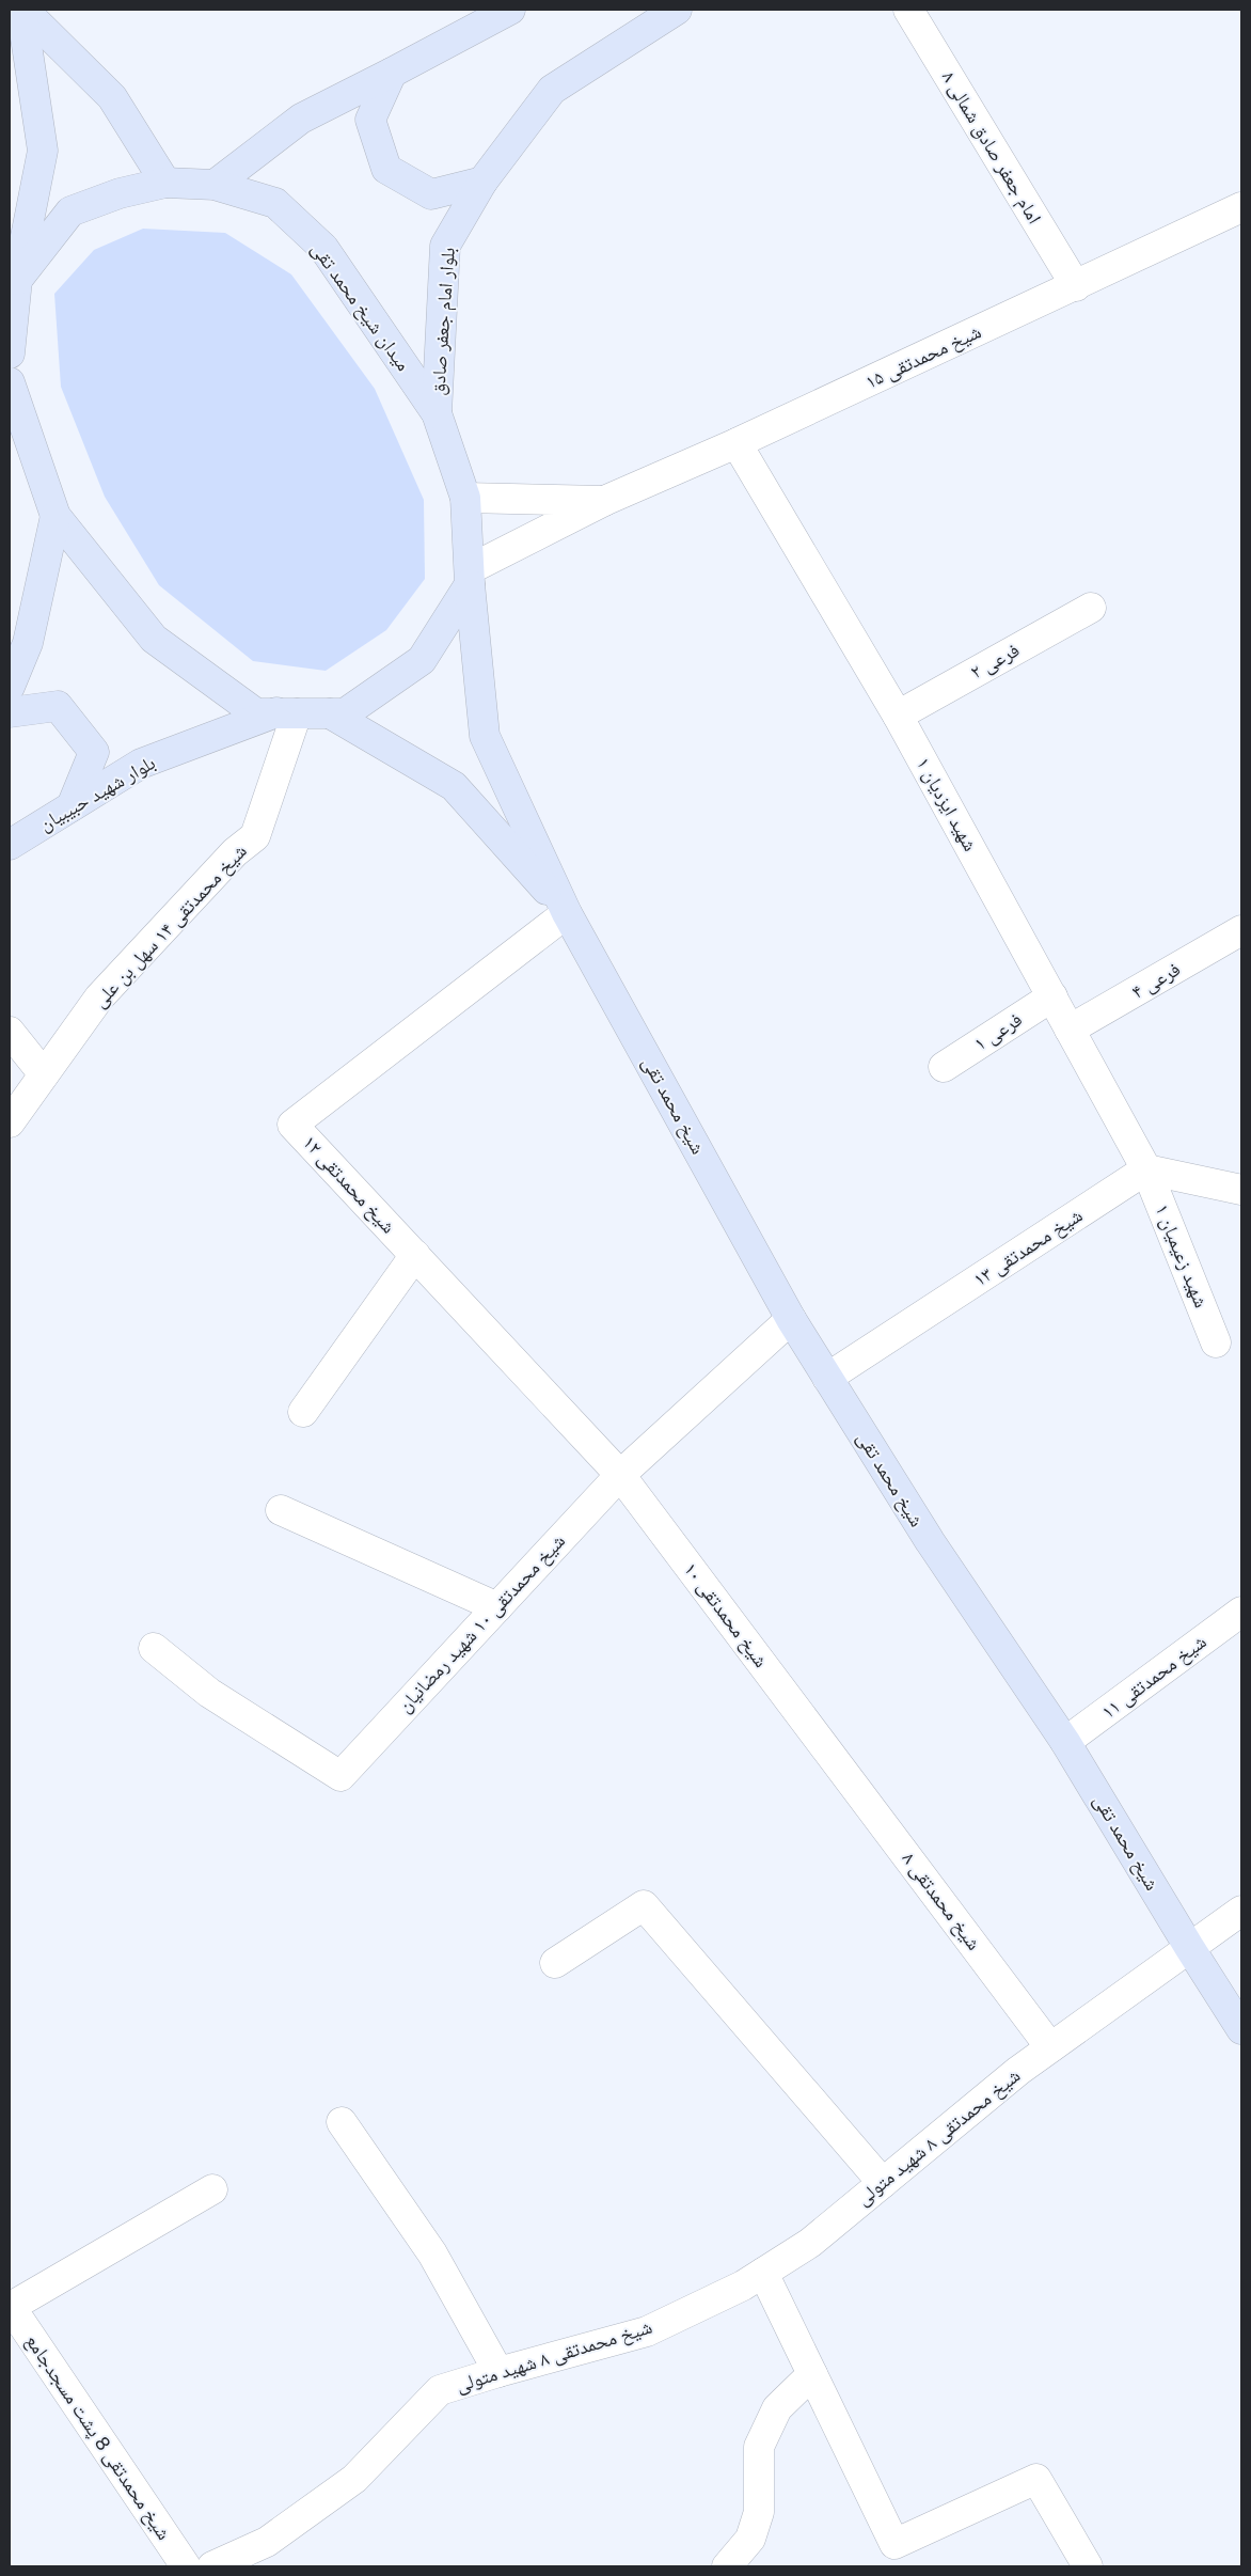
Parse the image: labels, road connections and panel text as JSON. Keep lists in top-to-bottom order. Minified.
{"streets":{"main road":["میدان شیخ محمد تقی","بلوار امام جعفر صادق","بلوار شهید حبیبیان","شیخ محمد تقی"],"street":["امام جعفر صادق شمالی ۸","شیخ محمدتقی ۱۵","فرعی ۲","شهید ایزدیان ۱","شیخ محمدتقی ۱۴ سهل بن علی","فرعی ۴","فرعی ۱","شیخ محمدتقی ۱۲","شیخ محمدتقی ۱۳","شهید زعیمیان ۱","شیخ محمدتقی ۱۰","شیخ محمدتقی ۱۰ شهید رمضانیان","شیخ محمدتقی ۱۱","شیخ محمدتقی ۸","شیخ محمدتقی ۸ شهید متولی","شیخ محمدتقی 8 پشت مسجدجامع"]},"crossings":[["امام جعفر صادق شمالی ۸","شیخ محمدتقی ۱۵"],["میدان شیخ محمد تقی","بلوار امام جعفر صادق"],["میدان شیخ محمد تقی","شیخ محمد تقی"],["میدان شیخ محمد تقی","شیخ محمدتقی ۱۲"],["شیخ محمدتقی ۱۵","شهید ایزدیان ۱"],["فرعی ۲","شهید ایزدیان ۱"],["بلوار شهید حبیبیان","شیخ محمدتقی ۱۴ سهل بن علی"],["شهید ایزدیان ۱","فرعی ۴"],["شهید ایزدیان ۱","فرعی ۱"],["شهید ایزدیان ۱","شیخ محمدتقی ۱۳"],["شهید ایزدیان ۱","شهید زعیمیان ۱"],["شیخ محمد تقی","شیخ محمدتقی ۱۲"],["شیخ محمد تقی","شیخ محمدتقی ۱۳"],["شیخ محمد تقی","شیخ محمدتقی ۱۰ شهید رمضانیان"],["شیخ محمد تقی","شیخ محمدتقی ۱۱"],["شیخ محمد تقی","شیخ محمدتقی ۸ شهید متولی"],["شیخ محمدتقی ۱۲","شیخ محمدتقی ۱۰"],["شیخ محمدتقی ۱۲","شیخ محمدتقی ۱۰ شهید رمضانیان"],["شیخ محمدتقی ۱۳","شهید زعیمیان ۱"],["شیخ محمدتقی ۱۰","شیخ محمدتقی ۱۰ شهید رمضانیان"],["شیخ محمدتقی ۱۰","شیخ محمدتقی ۸"],["شیخ محمدتقی ۸","شیخ محمدتقی ۸ شهید متولی"]]}
